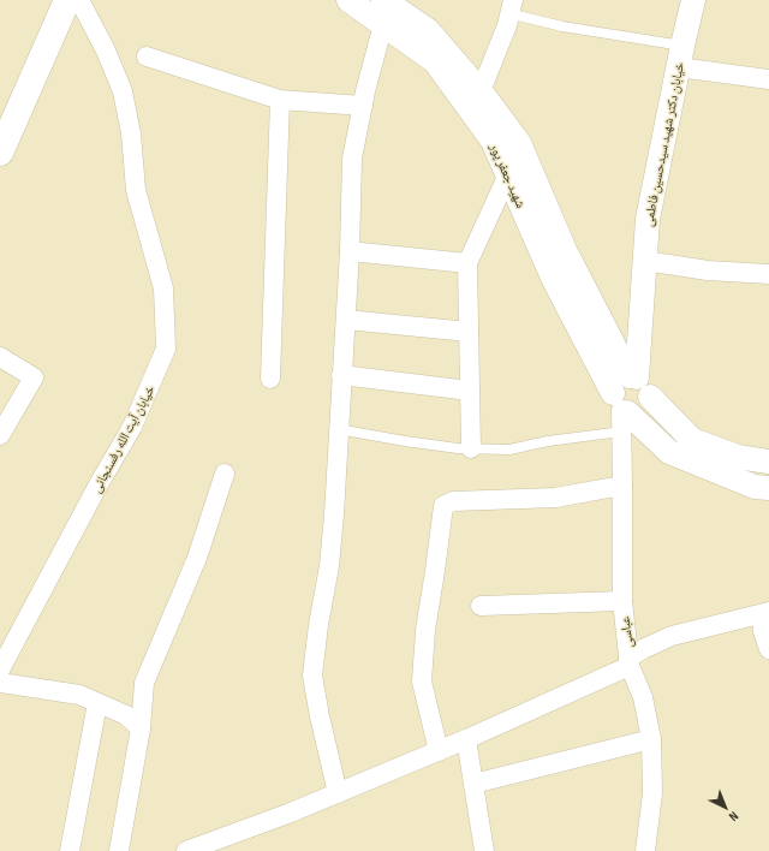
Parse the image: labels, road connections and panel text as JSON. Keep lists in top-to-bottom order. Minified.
{"streets":{"street":["خیابان دکتر شهید سیدحسین فاطمی","شهید جعفر پور","خیابان آیت الله رفسنجانی","عباسی"]},"crossings":[["خیابان دکتر شهید سیدحسین فاطمی","شهید جعفر پور"],["خیابان دکتر شهید سیدحسین فاطمی","عباسی"],["شهید جعفر پور","عباسی"]],"north":"bottom right"}
